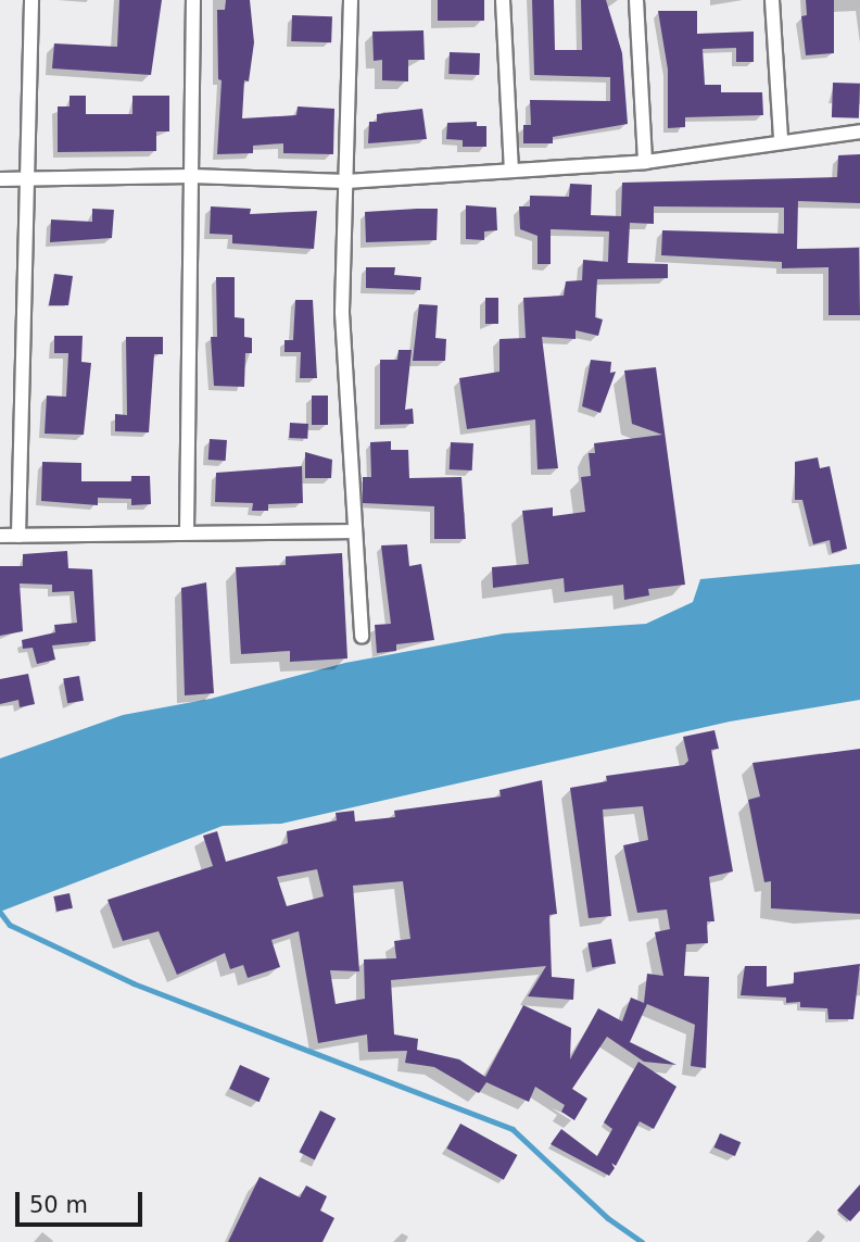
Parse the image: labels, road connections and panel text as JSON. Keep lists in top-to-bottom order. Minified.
{"scale_bar":"50 m"}
